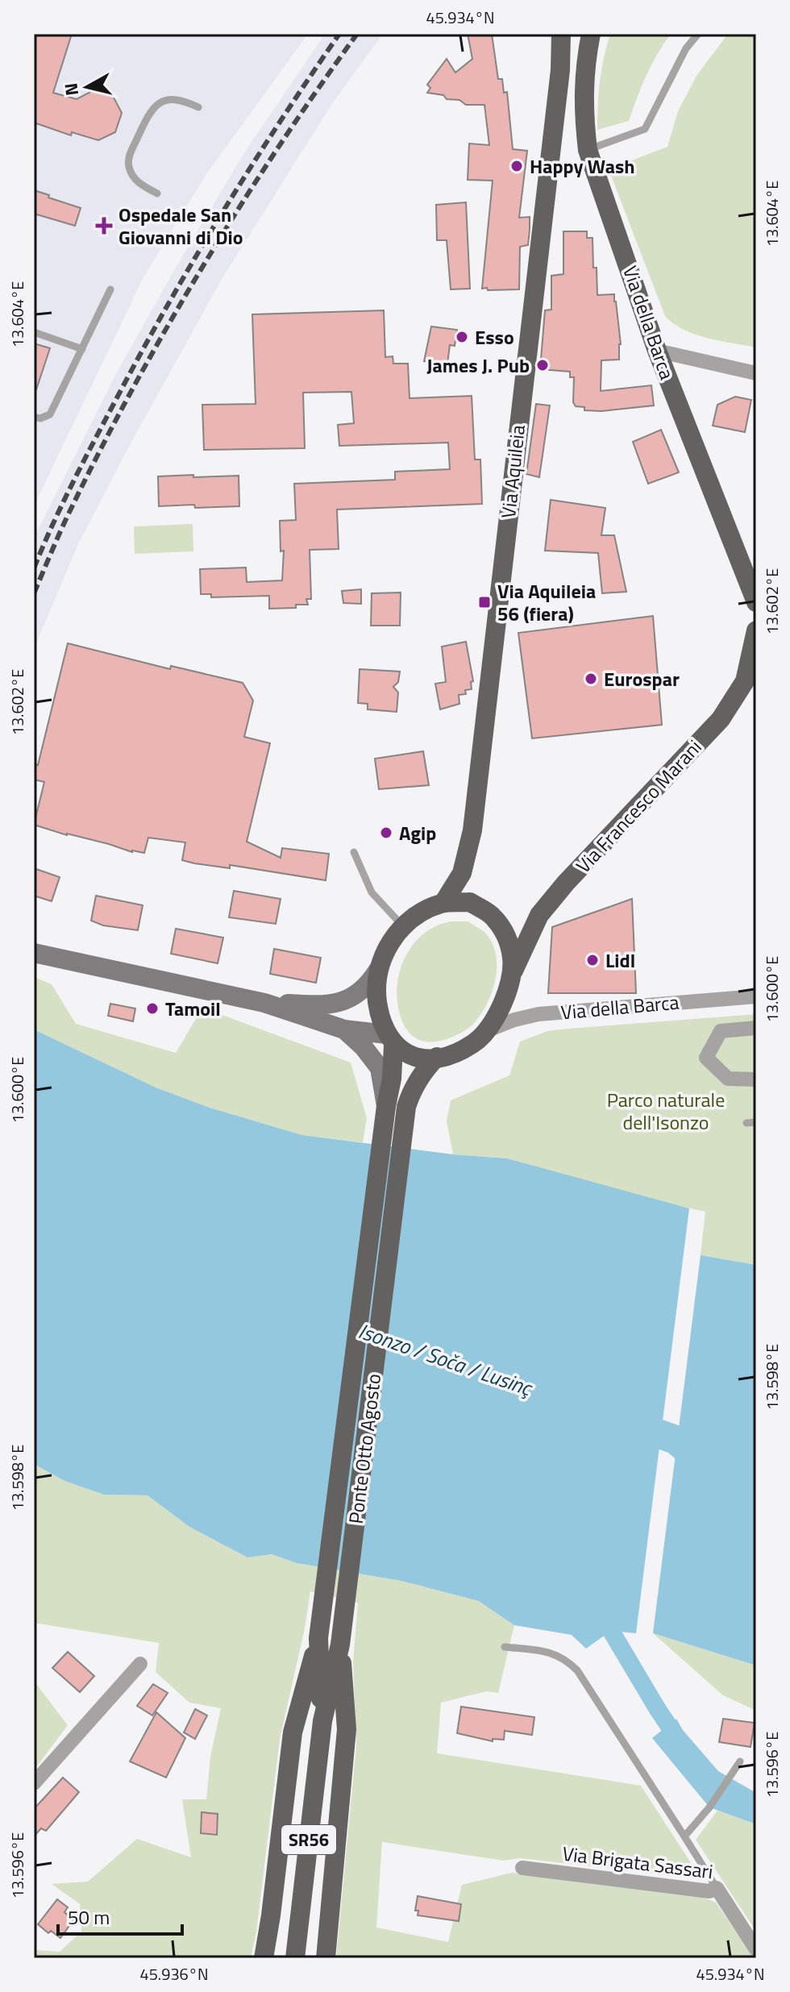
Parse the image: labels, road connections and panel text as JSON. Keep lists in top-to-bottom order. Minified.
{"streets":{"main road":["Via della Barca","Via Aquileia","Via Francesco Marani","Ponte Otto Agosto","SR56"],"street":["Via Brigata Sassari"]},"crossings":[["Via della Barca","Via Aquileia"],["Via della Barca","Via Francesco Marani"],["Via della Barca","Ponte Otto Agosto"],["Via della Barca","SR56"],["Via Aquileia","Via Francesco Marani"],["Via Aquileia","Ponte Otto Agosto"],["Via Aquileia","SR56"],["Via Francesco Marani","Ponte Otto Agosto"],["Via Francesco Marani","SR56"],["Ponte Otto Agosto","SR56"]],"water":["Isonzo / Soča / Lusinç"],"parks":["Parco naturale dell'Isonzo"],"places":{"other":["Happy Wash","Esso","James J. Pub","Eurospar","Agip","Lidl","Tamoil"],"health":["Ospedale San Giovanni di Dio"],"transit":["Via Aquileia 56 (fiera)"]},"scale_bar":"50 m","north":"left","coordinates":["45.934°N","13.604°E","13.602°E","13.600°E","13.598°E","13.596°E","45.936°N"]}
